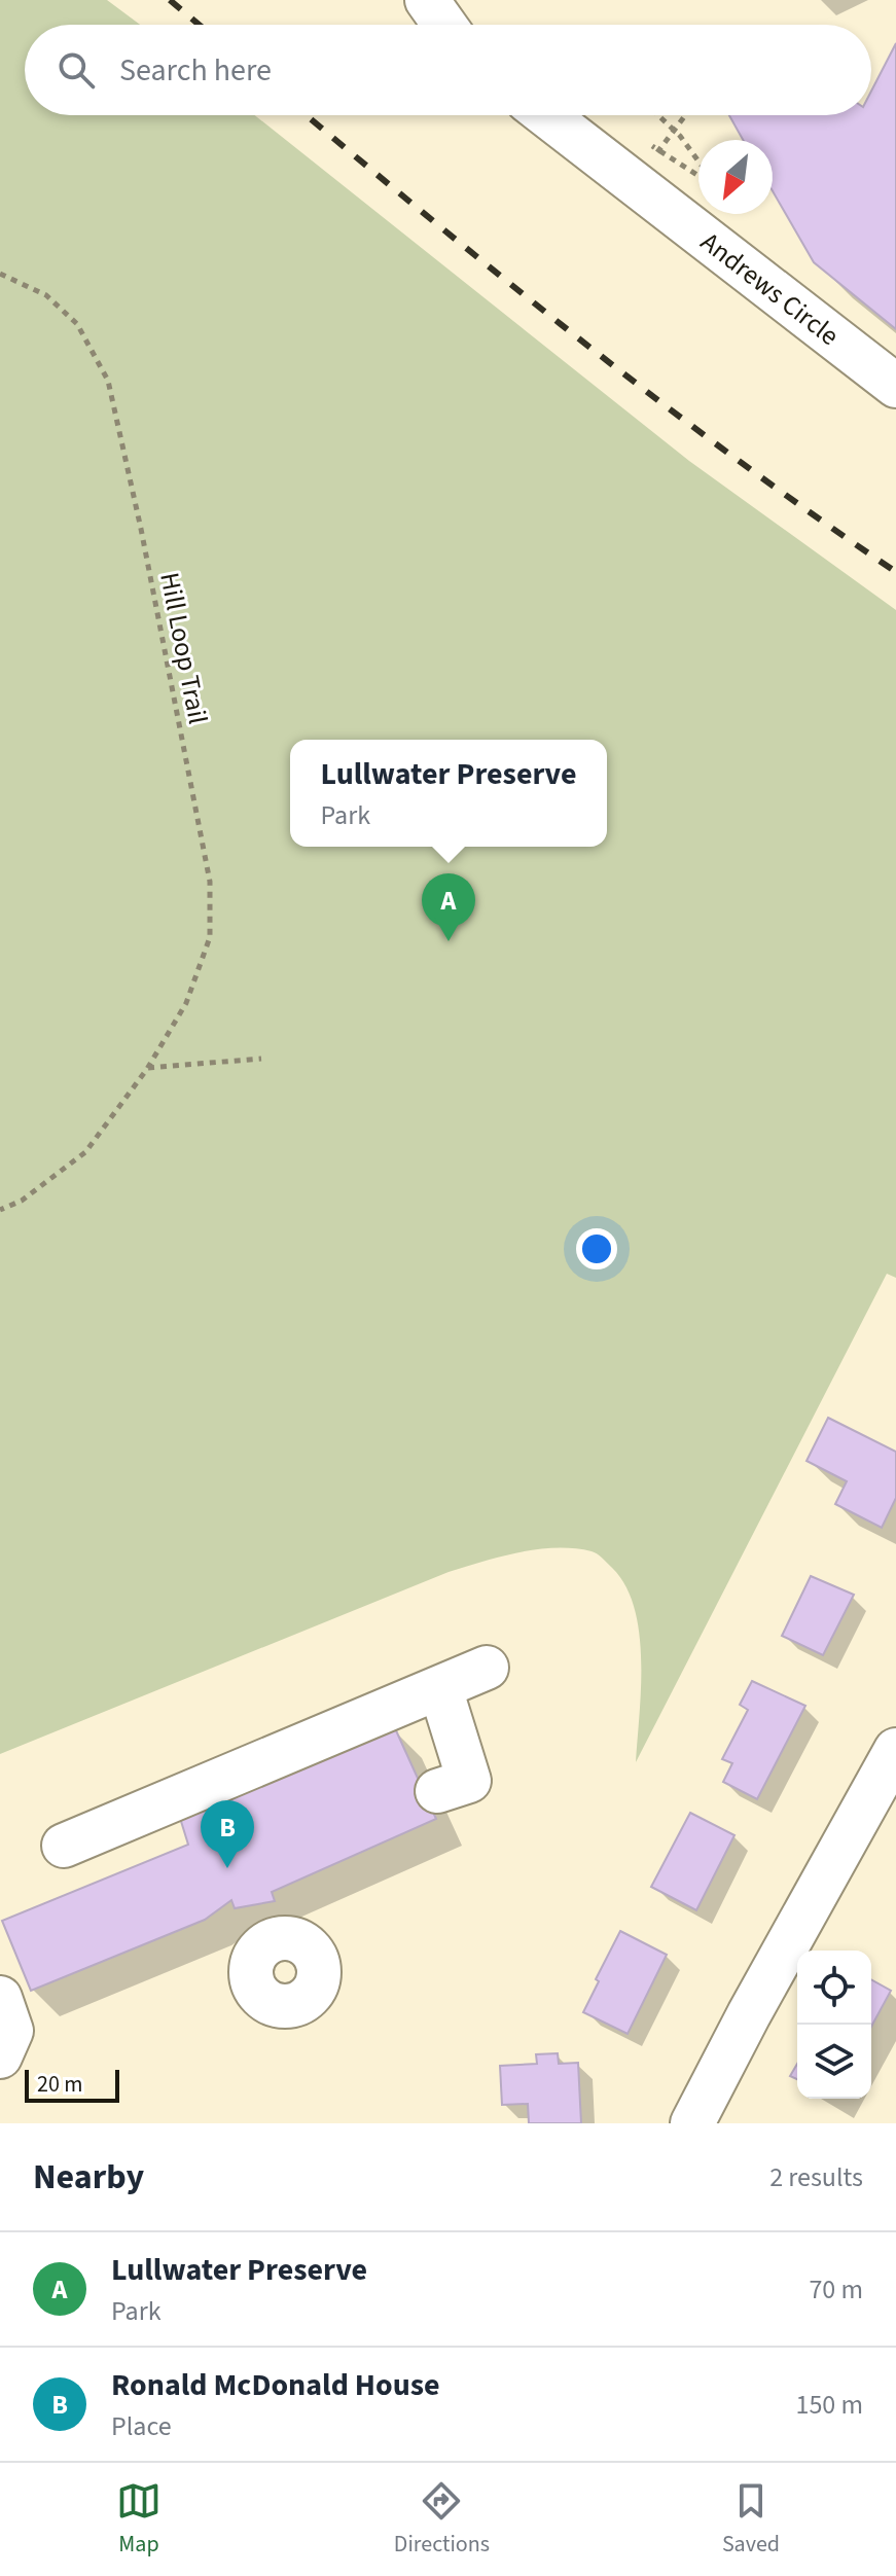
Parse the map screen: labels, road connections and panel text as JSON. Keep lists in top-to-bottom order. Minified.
{"streets":{"street":["Andrews Circle"],"path":["Hill Loop Trail"]},"scale_bar":"20 m","north":"bottom left","page":{"search":"Search here","popup":["Lullwater Preserve","Park"],"pins":["A","B"],"scale":"20 m","heading":["Nearby","2 results"],"list":[{"mark":"A","name":"Lullwater Preserve","note":"Park","value":"70 m"},{"mark":"B","name":"Ronald McDonald House","note":"Place","value":"150 m"}],"nav":["Map","Directions","Saved"]}}
